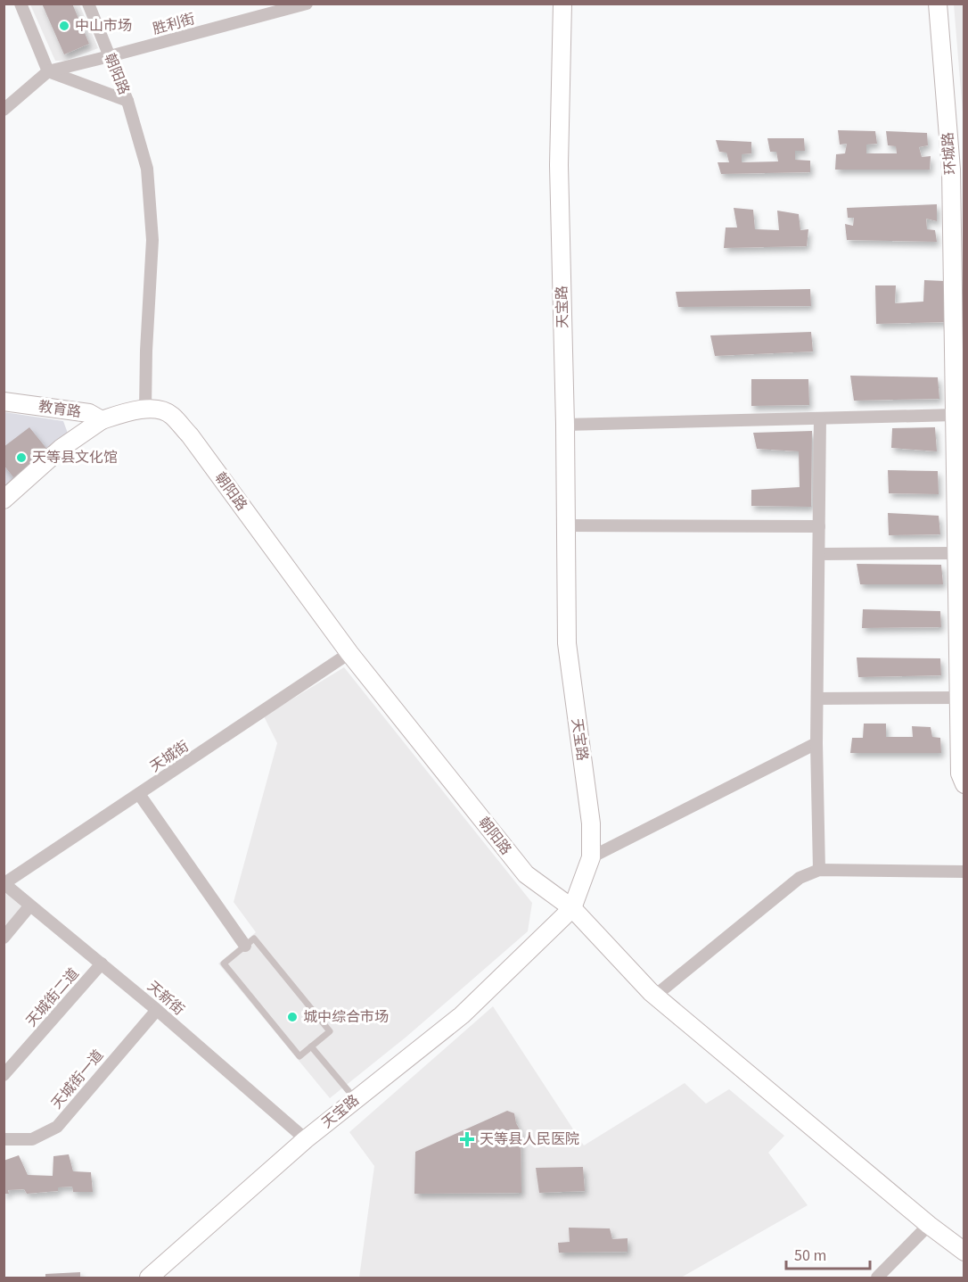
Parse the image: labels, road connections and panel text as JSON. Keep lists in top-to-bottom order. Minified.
{"streets":{"main road":["朝阳路","环城路","天宝路","教育路"],"street":["胜利街","天城街","天城街二道","天新街","天城街一道"]},"crossings":[["胜利街","朝阳路"],["朝阳路","天宝路"],["朝阳路","教育路"],["朝阳路","天城街"],["天宝路","天新街"],["天城街","天新街"],["天城街二道","天新街"],["天新街","天城街一道"]],"places":{"other":["中山市场","天等县文化馆","城中综合市场"],"health":["天等县人民医院"]},"scale_bar":"50 m"}
